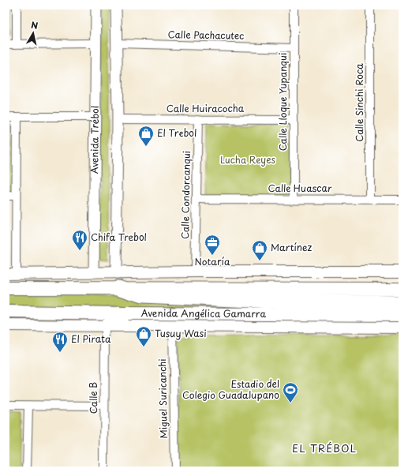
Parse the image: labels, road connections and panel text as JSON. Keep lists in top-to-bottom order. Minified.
{"streets":{"main road":["Avenida Angélica Gamarra"],"street":["Calle Pachacutec","Calle Lloque Yupanqui","Calle Sinchi Roca","Calle Huiracocha","Avenida Trébol","Calle Huascar","Calle Condorcanqui","Calle B","Miguel Suricanchi"]},"crossings":[["Calle Pachacutec","Calle Lloque Yupanqui"],["Calle Lloque Yupanqui","Calle Huiracocha"],["Calle Lloque Yupanqui","Calle Huascar"],["Calle Sinchi Roca","Calle Huascar"],["Calle Huiracocha","Calle Condorcanqui"],["Calle Huascar","Calle Condorcanqui"],["Avenida Angélica Gamarra","Calle B"],["Avenida Angélica Gamarra","Miguel Suricanchi"]],"districts":["EL TRÉBOL"],"parks":["Lucha Reyes"],"places":{"shop":["El Trebol","Martínez","Tusuy Wasi"],"restaurant":["Chifa Trebol","El Pirata"],"office":["Notaría"],"sports":["Estadio del Colegio Guadalupano"]},"north":"top"}
